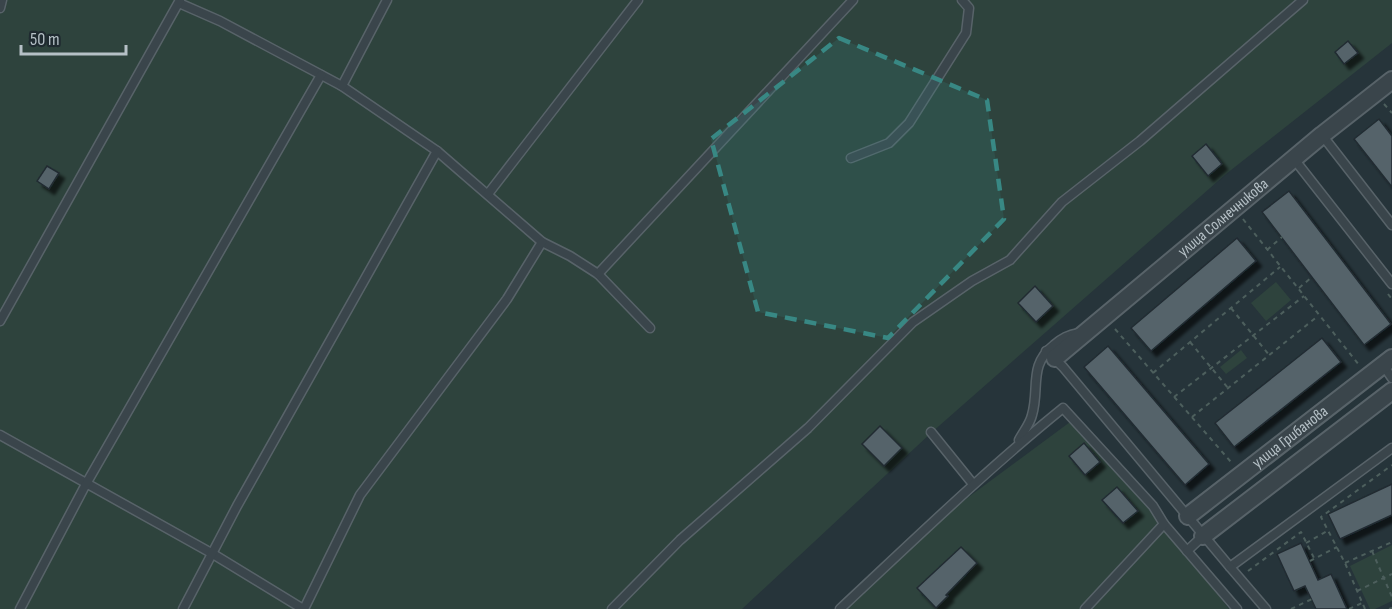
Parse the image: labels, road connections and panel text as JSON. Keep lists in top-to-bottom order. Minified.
{"streets":{"street":["улица Солнечникова","улица Грибанова"]},"scale_bar":"50 m"}
